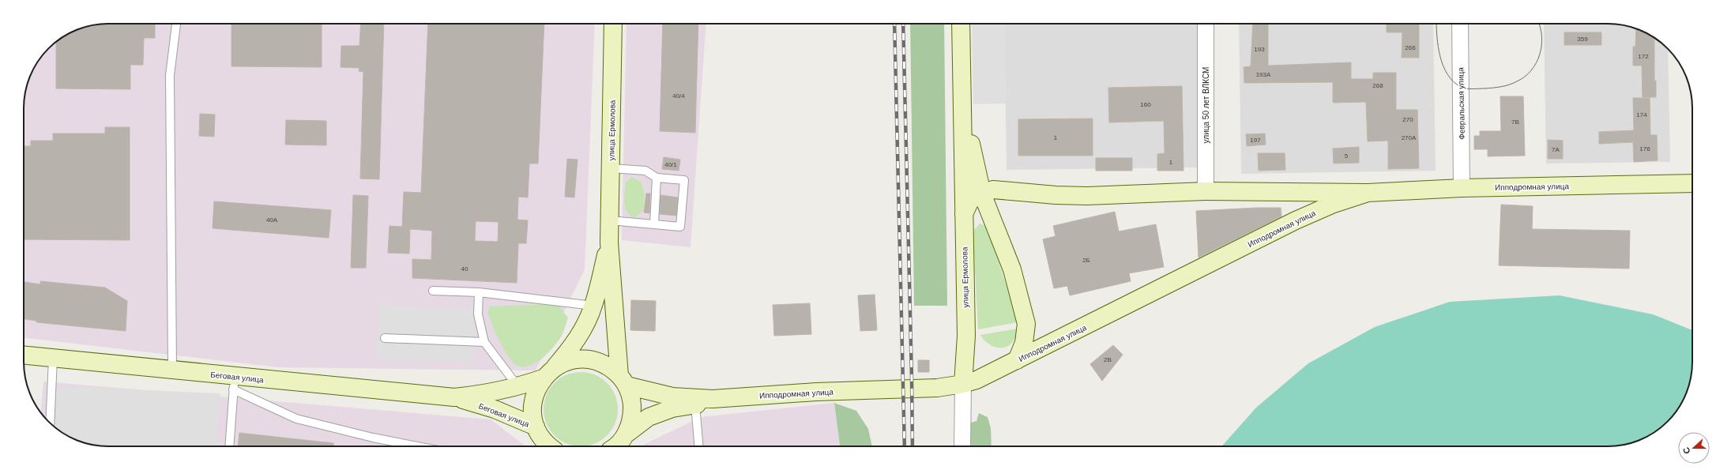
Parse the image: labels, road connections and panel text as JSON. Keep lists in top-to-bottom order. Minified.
{"streets":{"street":["Февральская улица","улица 50 лет ВЛКСМ","улица Ермолова","Ипподромная улица","Беговая улица"]},"crossings":[["Февральская улица","Ипподромная улица"],["улица 50 лет ВЛКСМ","Ипподромная улица"],["улица Ермолова","Ипподромная улица"],["улица Ермолова","Беговая улица"]],"house_numbers":["359","266","193","172","193А","268","40/4","160","174","270","7В","1","270А","197","176","7А","5","1","40/1","40А","2Б","40","2В"],"north":"left"}
